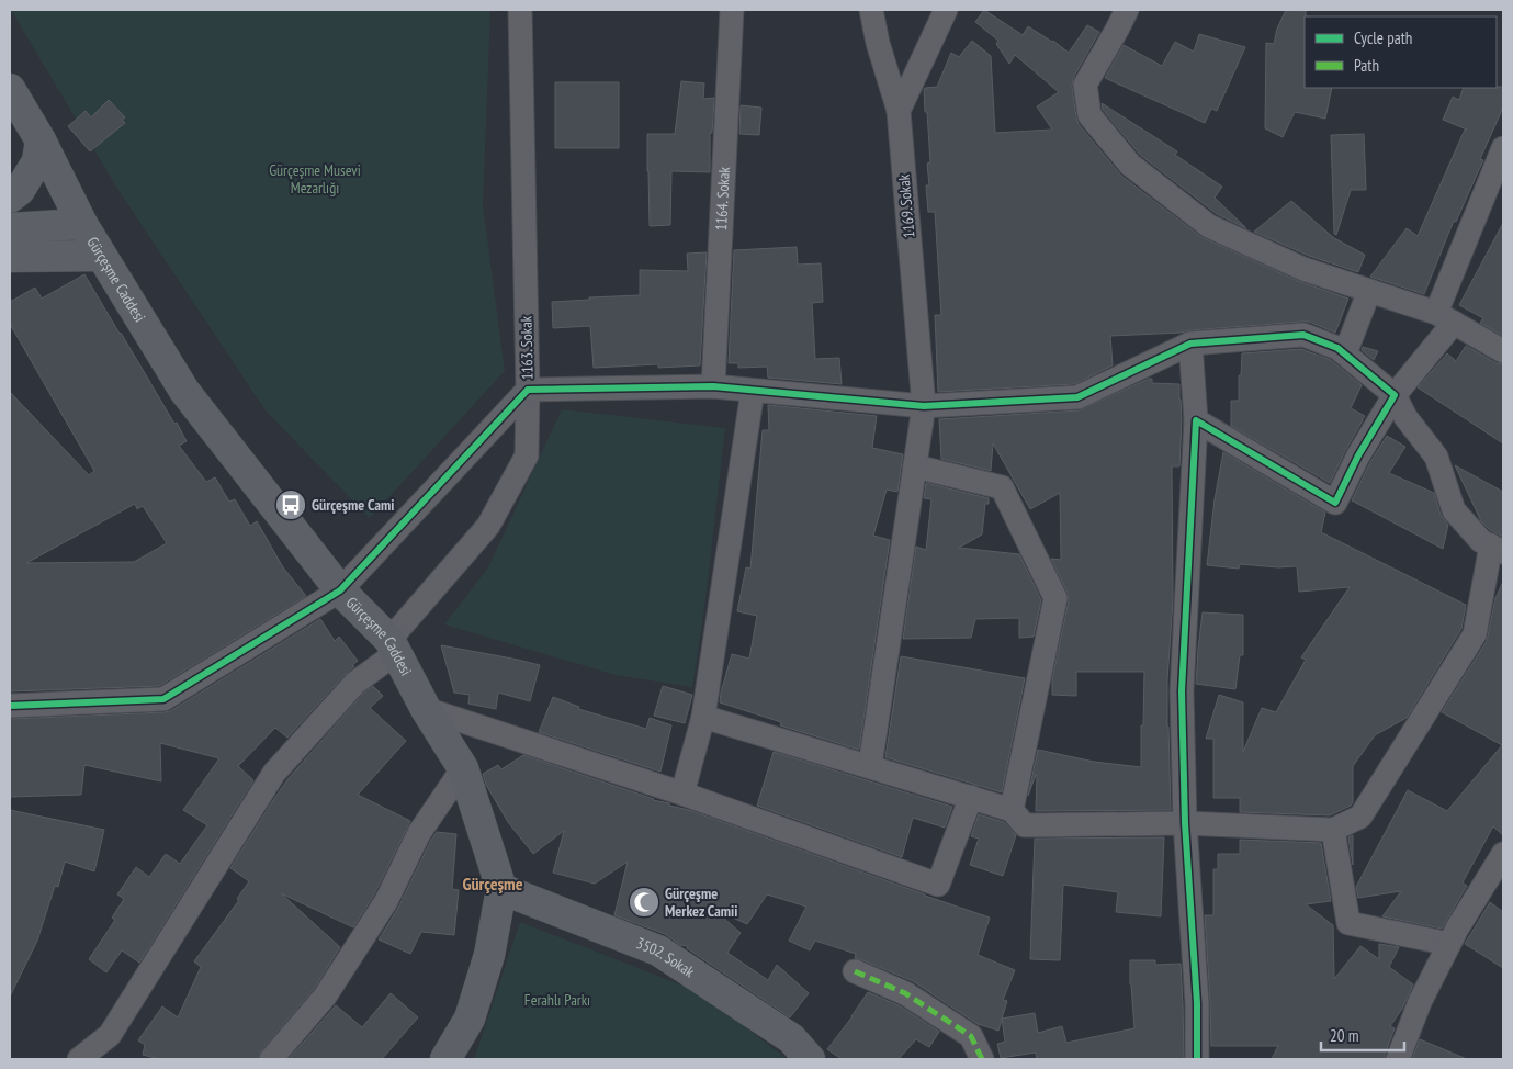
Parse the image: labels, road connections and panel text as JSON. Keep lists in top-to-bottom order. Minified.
{"streets":{"main road":["Gürçeşme Caddesi","3502. Sokak"],"street":["1164. Sokak","1169. Sokak","1163. Sokak"]},"crossings":[["Gürçeşme Caddesi","1163. Sokak"],["Gürçeşme Caddesi","3502. Sokak"]],"districts":["Gürçeşme"],"parks":["Gürçeşme Musevi Mezarlığı","Ferahlı Parkı"],"places":{"bus stop":["Gürçeşme Cami"],"mosque":["Gürçeşme Merkez Camii"]},"legend":["Cycle path","Path"],"scale_bar":"20 m"}
